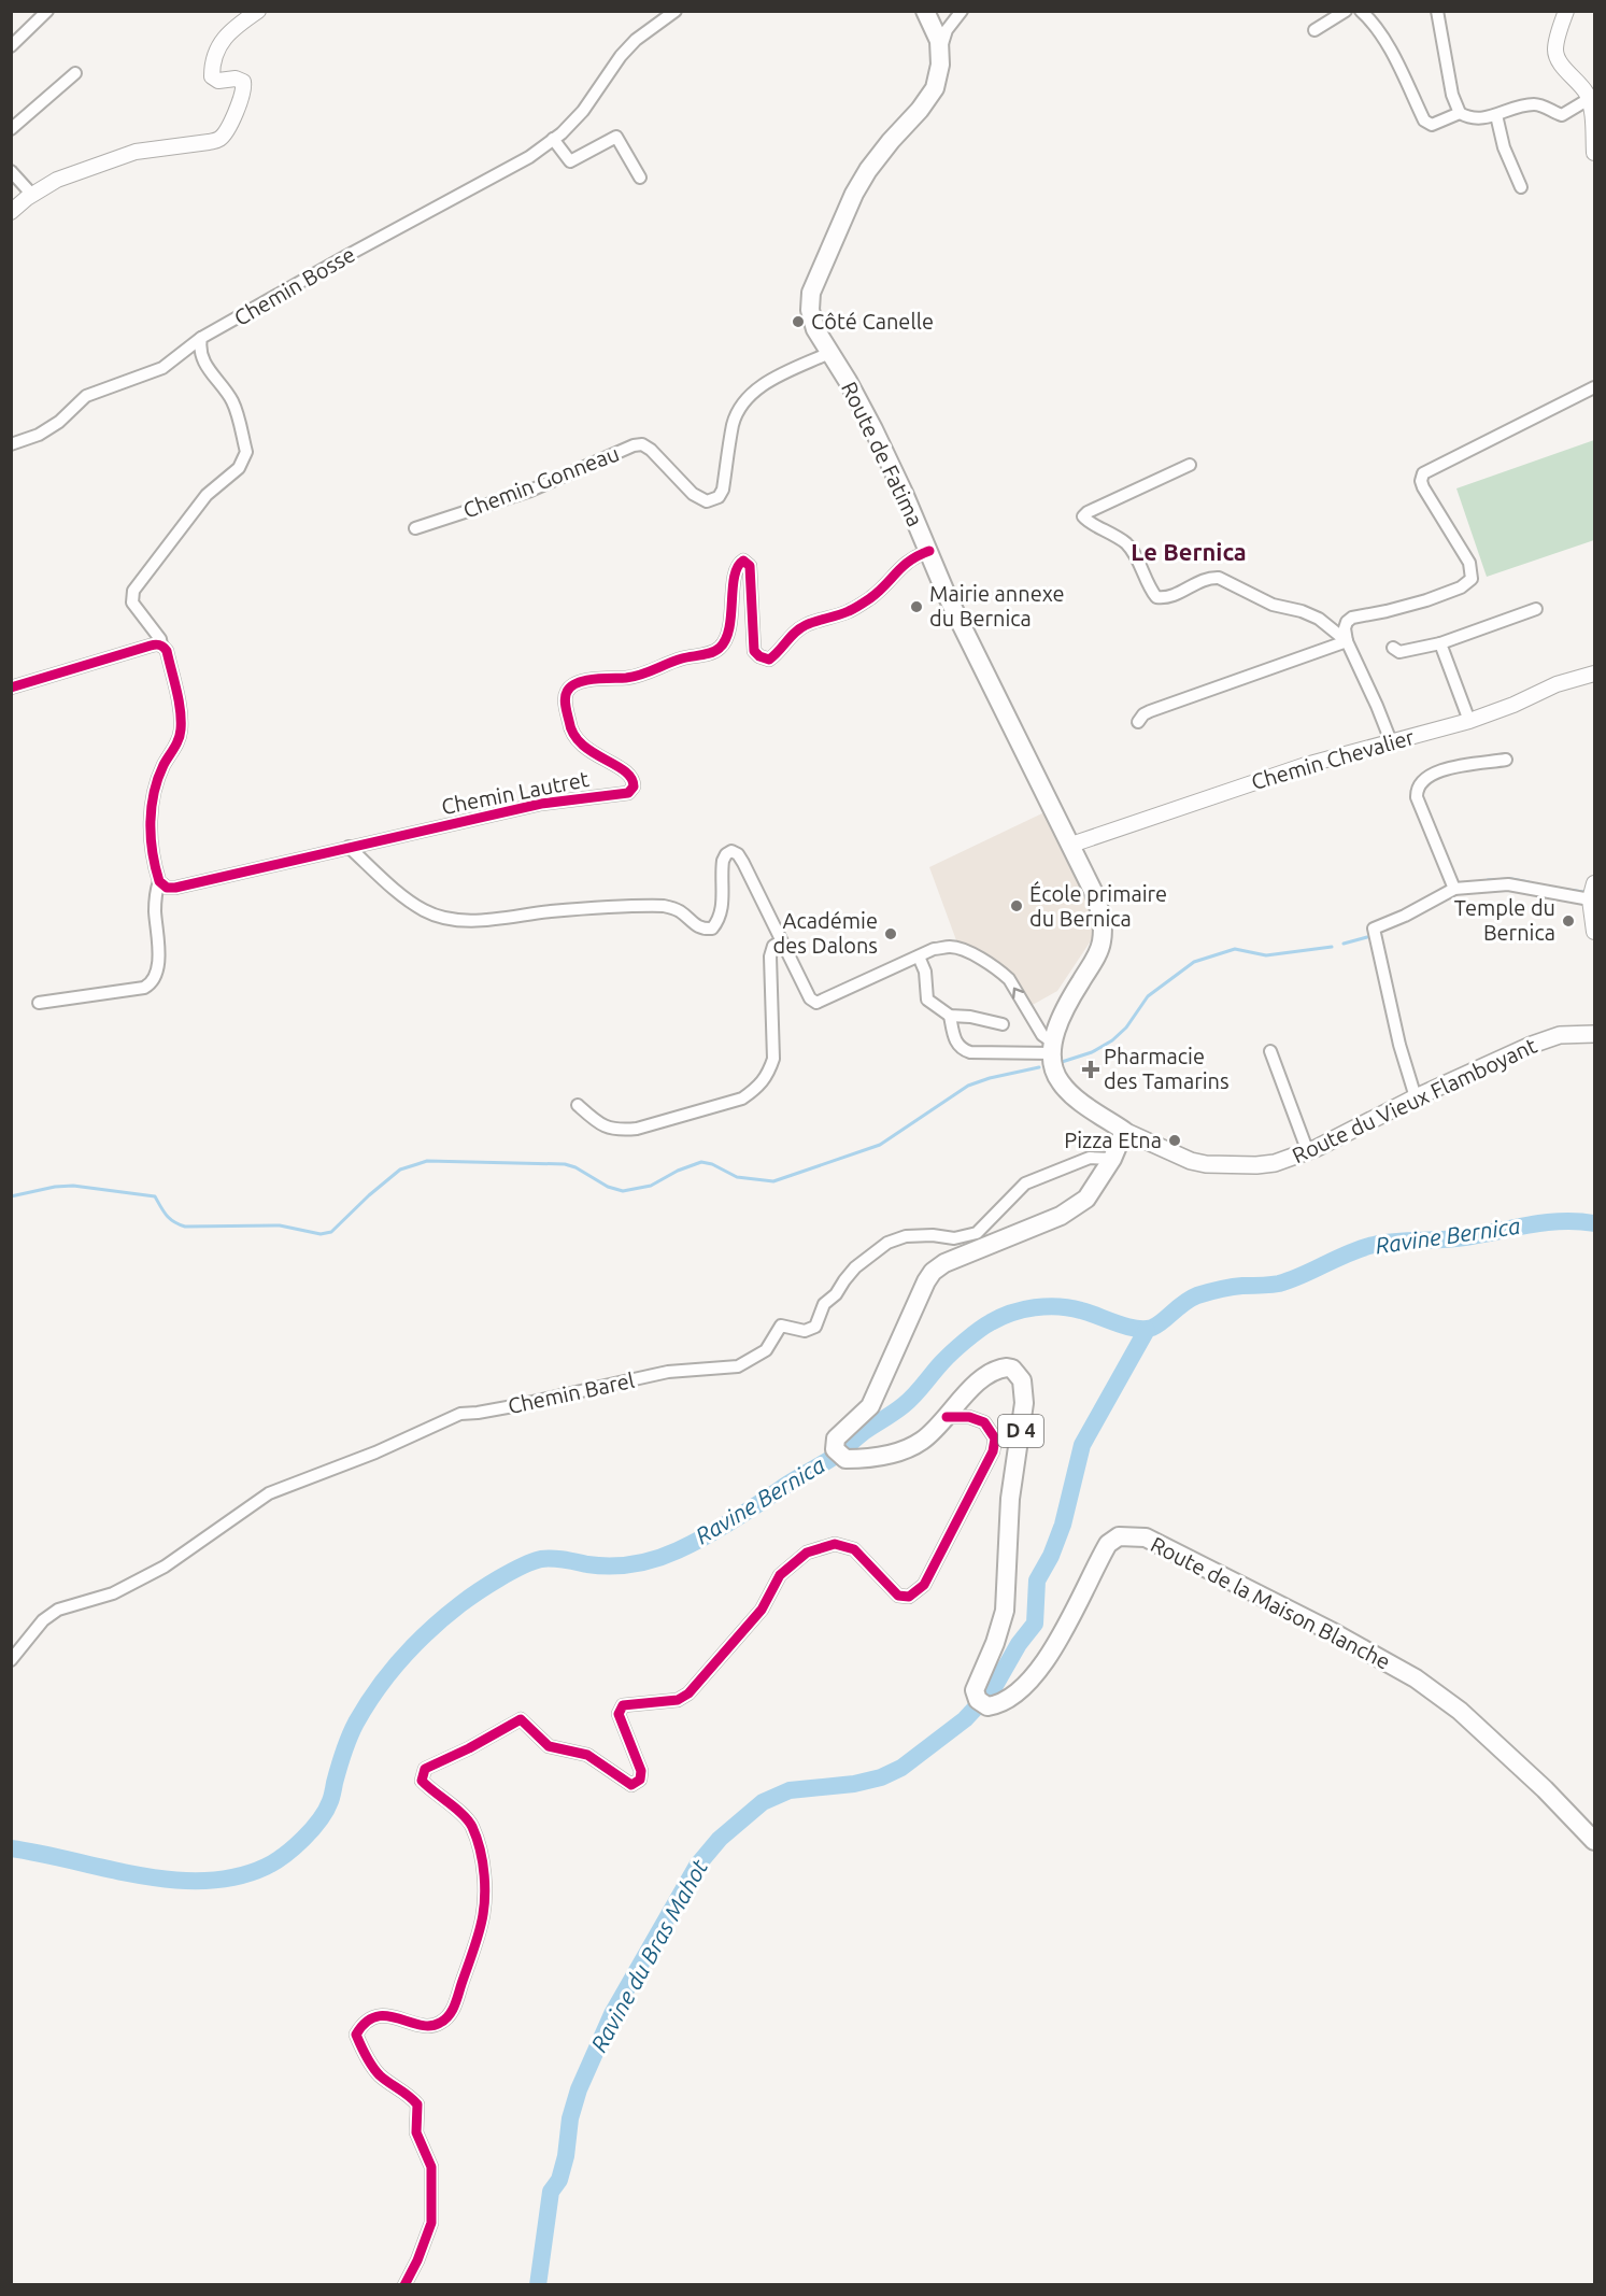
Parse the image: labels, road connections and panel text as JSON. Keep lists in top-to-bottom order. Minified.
{"streets":{"main road":["Route de Fatima","Route du Vieux Flamboyant","D 4","Route de la Maison Blanche"],"street":["Chemin Bosse","Chemin Gonneau","Chemin Chevalier","Chemin Lautret","Chemin Barel"]},"crossings":[["Route de Fatima","Chemin Gonneau"],["Route de Fatima","Chemin Chevalier"],["Route de Fatima","Chemin Lautret"],["Route du Vieux Flamboyant","Route de la Maison Blanche"],["Chemin Barel","Route de la Maison Blanche"]],"districts":["Le Bernica"],"water":["Ravine Bernica","Ravine du Bras Mahot"],"places":{"other":["Côté Canelle","Mairie annexe du Bernica","École primaire du Bernica","Temple du Bernica","Académie des Dalons","Pizza Etna"],"health":["Pharmacie des Tamarins"]}}
